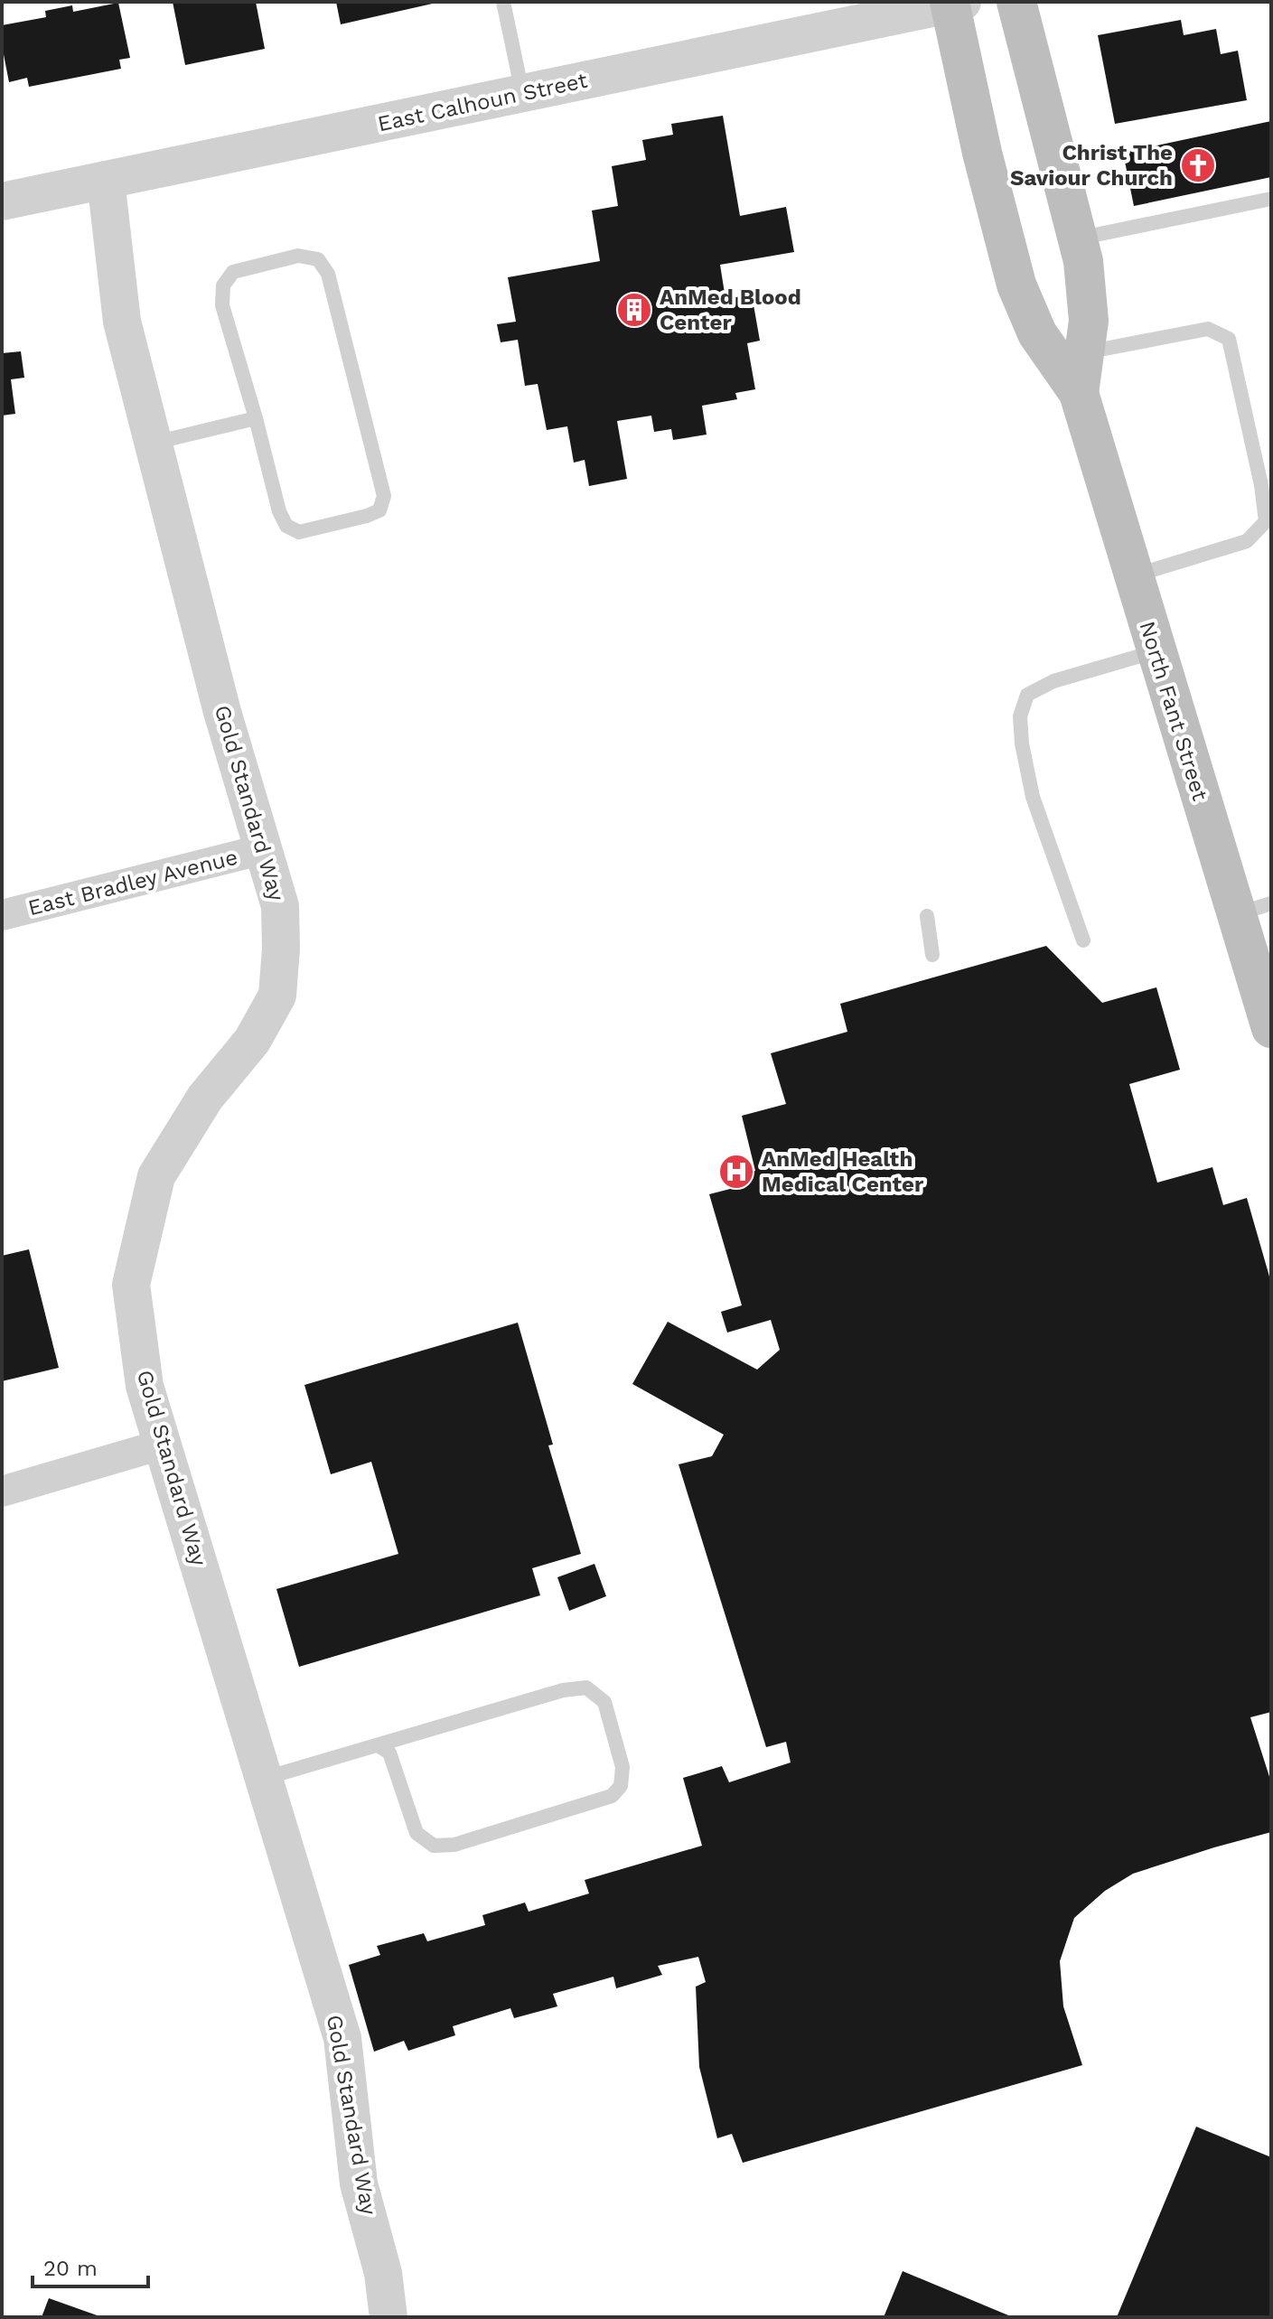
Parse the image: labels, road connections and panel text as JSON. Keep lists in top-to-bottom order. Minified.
{"streets":{"main road":["North Fant Street"],"street":["East Calhoun Street","Gold Standard Way","East Bradley Avenue"]},"crossings":[["East Calhoun Street","North Fant Street"],["East Calhoun Street","Gold Standard Way"],["Gold Standard Way","East Bradley Avenue"]],"places":{"church":["Christ The Saviour Church"],"building":["AnMed Blood Center"],"hospital":["AnMed Health Medical Center"]},"scale_bar":"20 m"}
